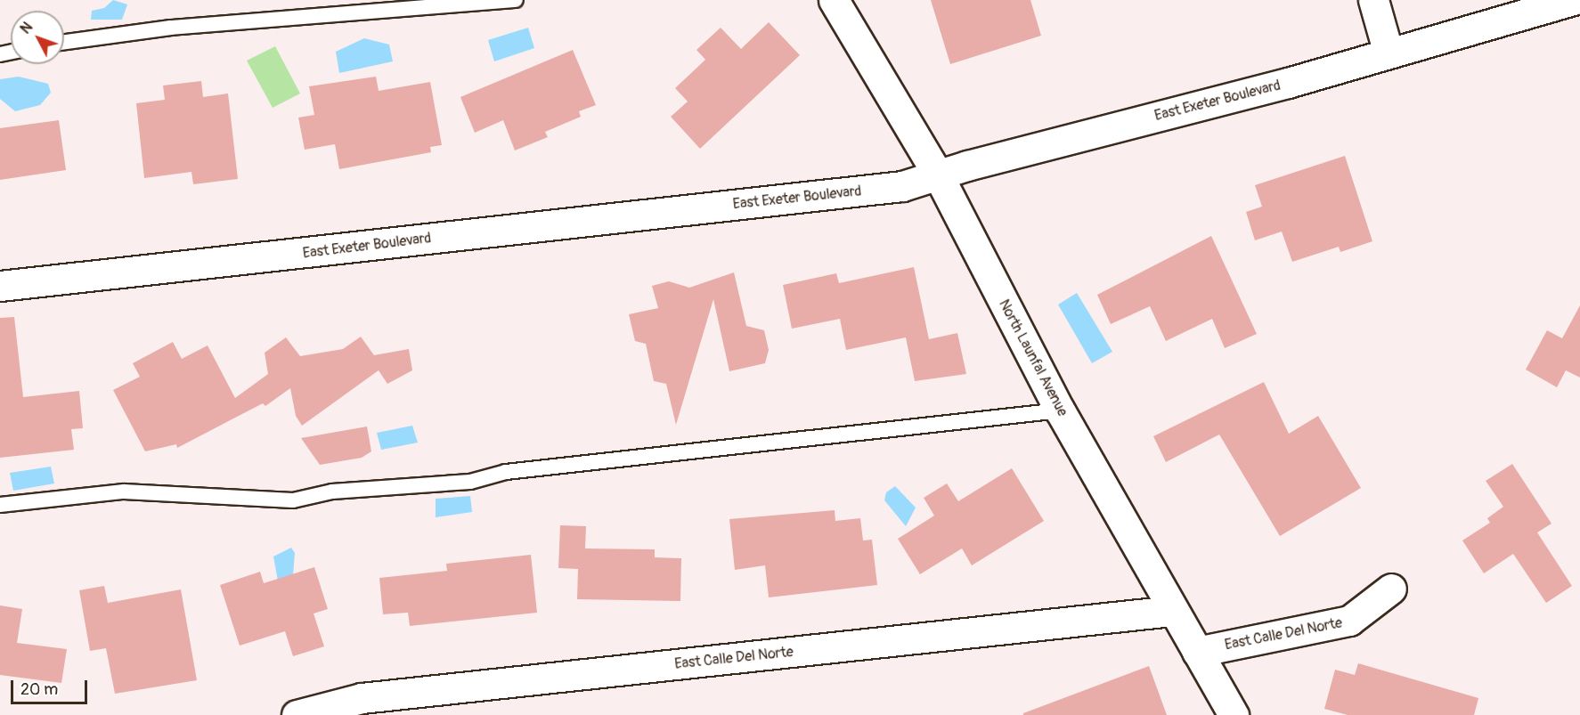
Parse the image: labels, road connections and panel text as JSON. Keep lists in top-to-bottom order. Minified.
{"streets":{"street":["East Exeter Boulevard","North Launfal Avenue","East Calle Del Norte"]},"crossings":[["East Exeter Boulevard","North Launfal Avenue"],["North Launfal Avenue","East Calle Del Norte"]],"scale_bar":"20 m","north":"top left"}
